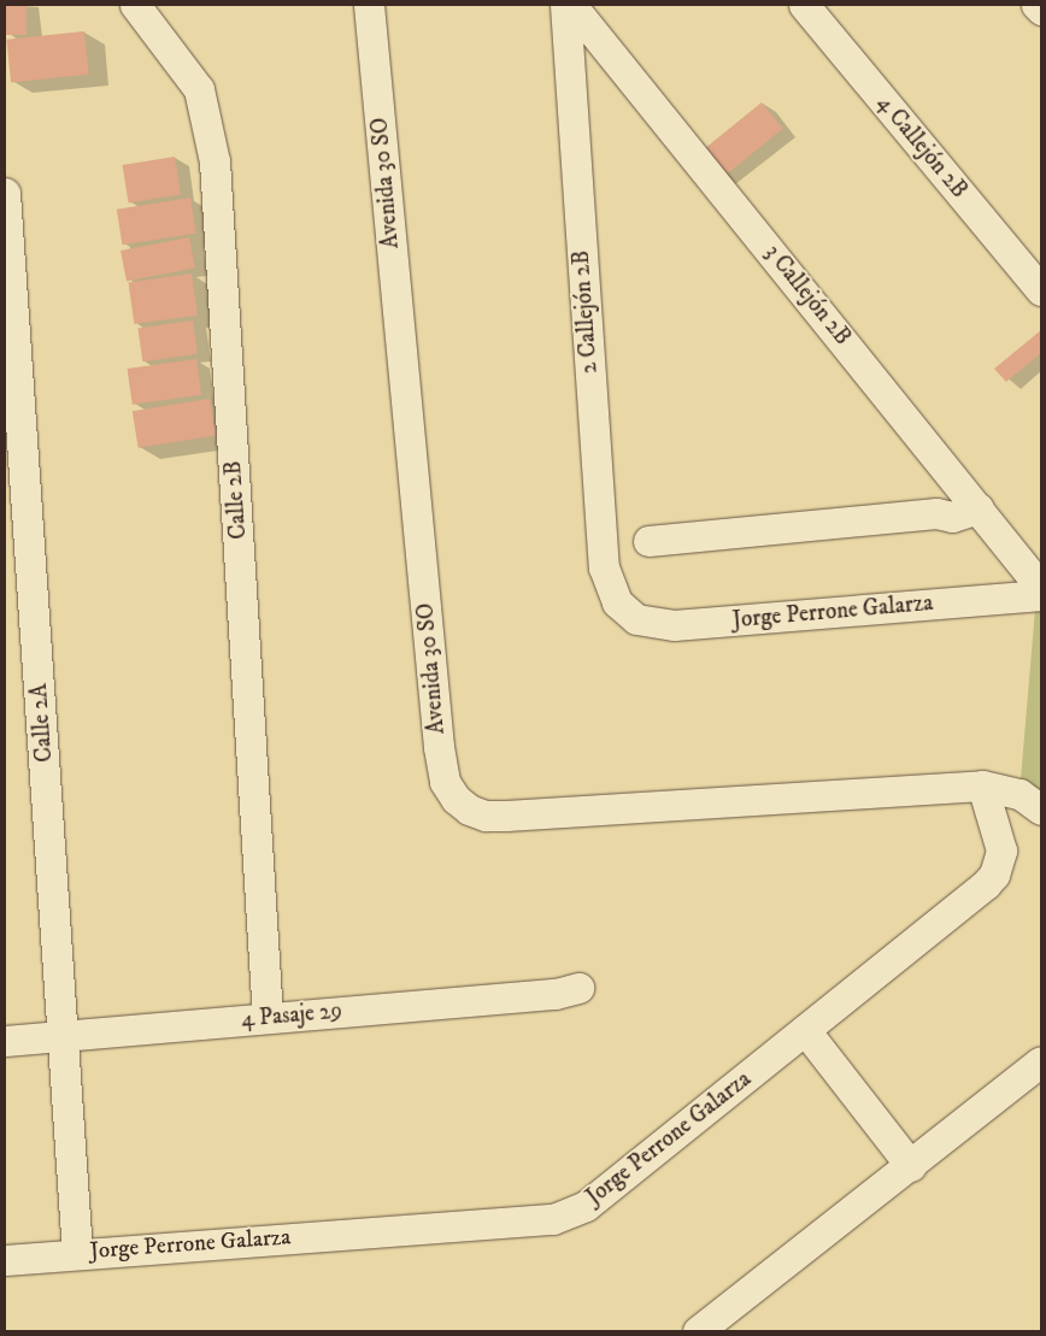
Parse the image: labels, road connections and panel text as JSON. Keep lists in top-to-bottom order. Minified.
{"streets":{"street":["4 Callejón 2B","Avenida 30 SO","3 Callejón 2B","2 Callejón 2B","Calle 2B","Jorge Perrone Galarza","Calle 2A","4 Pasaje 29"]},"crossings":[["Avenida 30 SO","Jorge Perrone Galarza"],["2 Callejón 2B","Jorge Perrone Galarza"],["Calle 2B","4 Pasaje 29"],["Jorge Perrone Galarza","Calle 2A"],["Calle 2A","4 Pasaje 29"]]}
